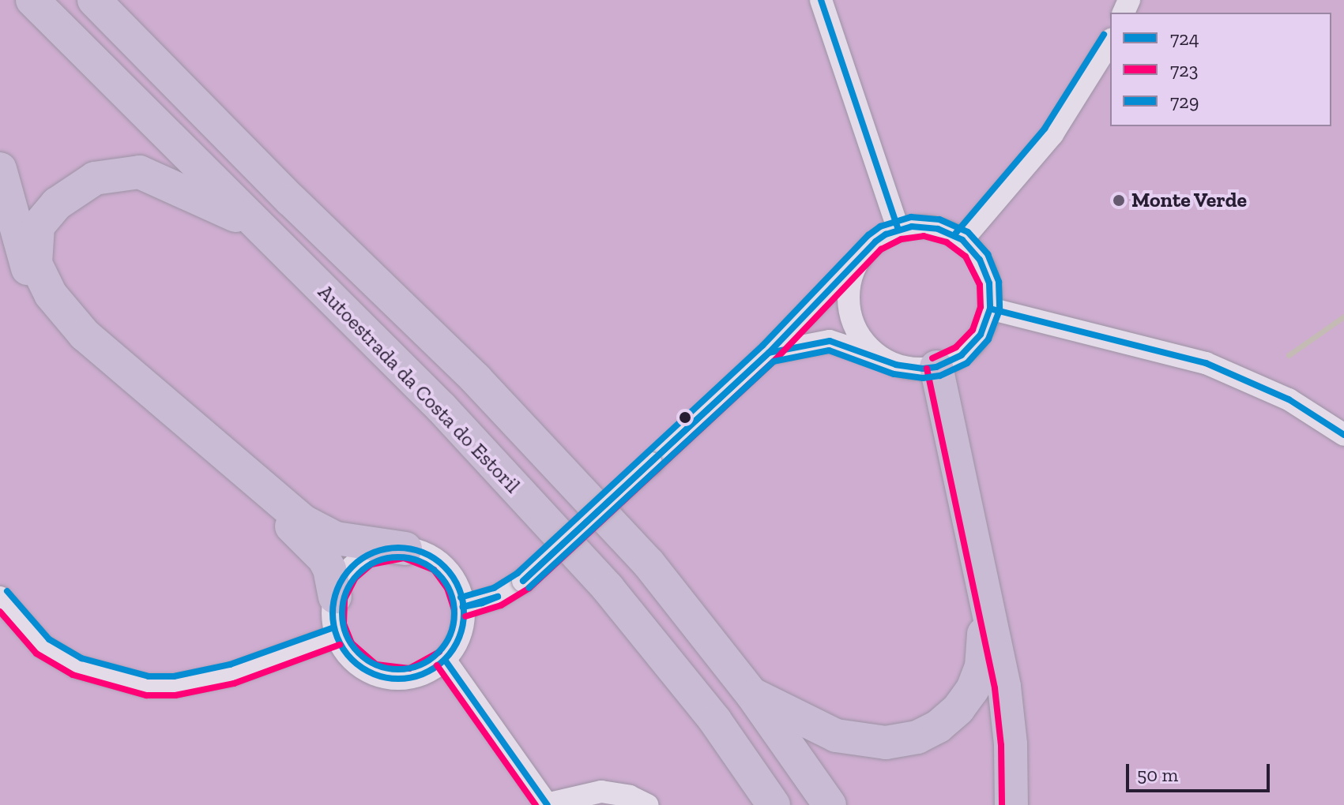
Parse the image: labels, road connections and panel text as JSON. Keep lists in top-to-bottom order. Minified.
{"streets":{"highway":["Autoestrada da Costa do Estoril"]},"places":["Monte Verde"],"lines":["transit line 724","transit line 729","transit line 723"],"legend":["724","723","729"],"scale_bar":"50 m"}
